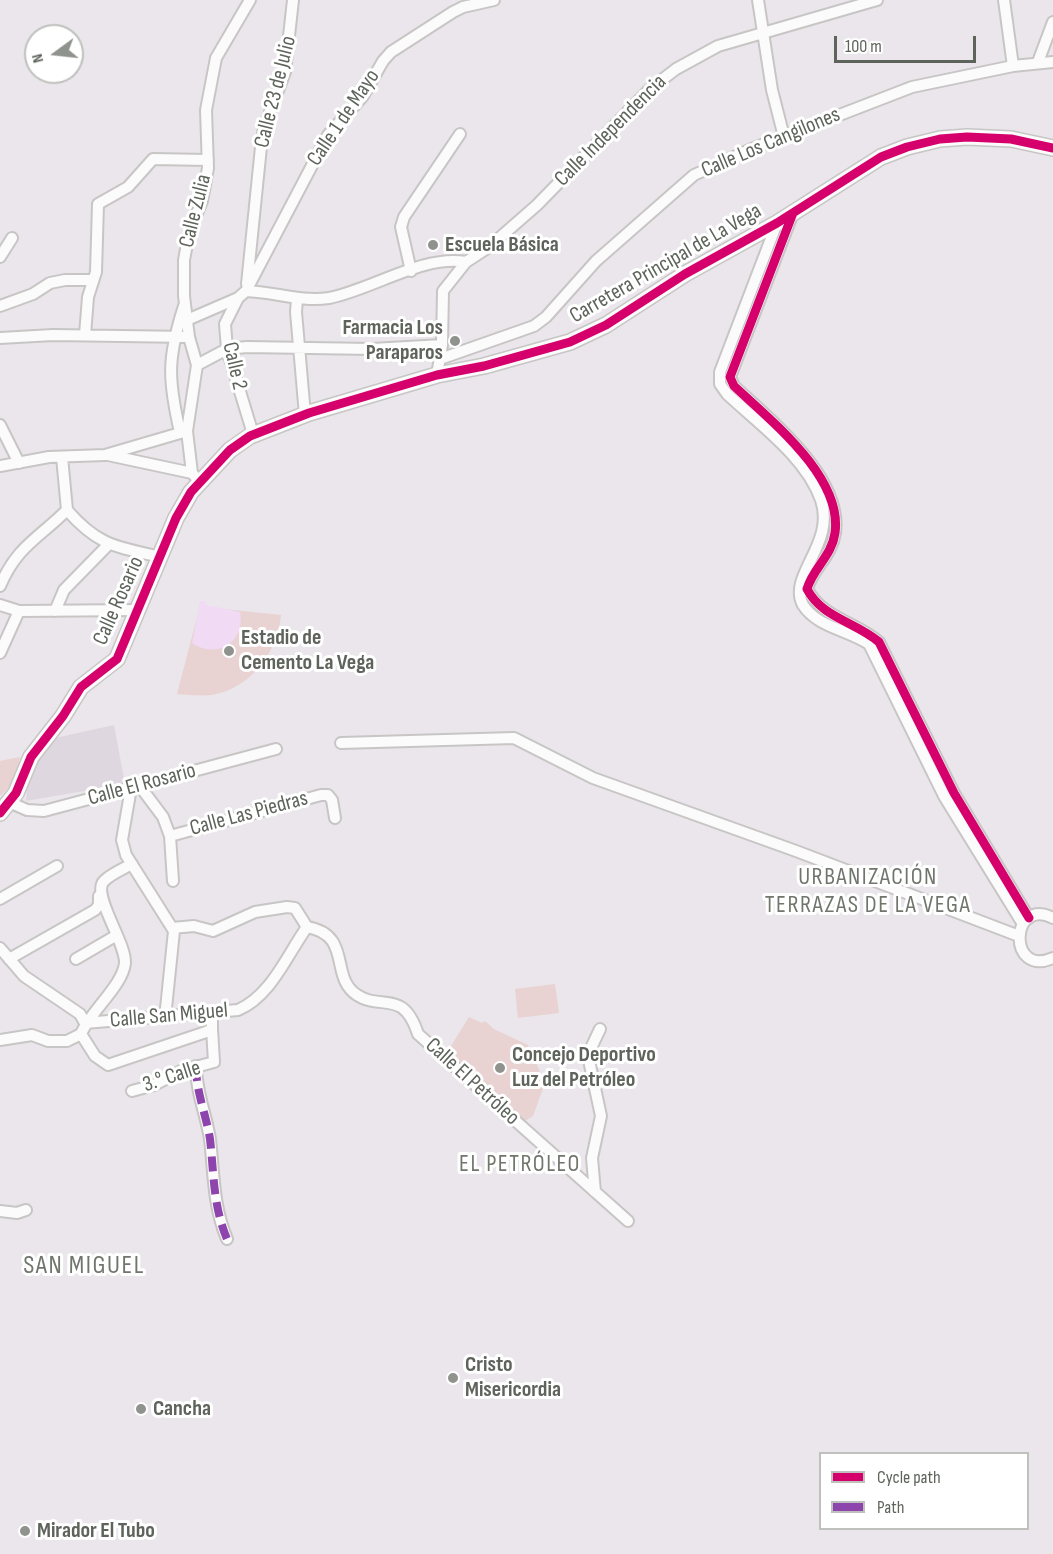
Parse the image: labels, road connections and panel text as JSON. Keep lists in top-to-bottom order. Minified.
{"streets":{"street":["Calle 23 de Julio","Calle 1 de Mayo","Calle Independencia","Calle Los Cangilones","Calle Zulia","Carretera Principal de La Vega","Calle 2","Calle Rosario","Calle El Rosario","Calle Las Piedras","Calle San Miguel","3.° Calle","Calle El Petróleo"]},"crossings":[["Calle 23 de Julio","Calle 1 de Mayo"],["Calle 23 de Julio","Calle 2"],["Calle 1 de Mayo","Calle 2"],["Calle Independencia","Calle Los Cangilones"],["Calle Independencia","Carretera Principal de La Vega"],["Carretera Principal de La Vega","Calle 2"],["Carretera Principal de La Vega","Calle Rosario"],["Calle Rosario","Calle El Rosario"],["Calle El Rosario","Calle Las Piedras"],["Calle San Miguel","Calle El Petróleo"]],"districts":["URBANIZACIÓN TERRAZAS DE LA VEGA","EL PETRÓLEO","SAN MIGUEL"],"places":["Escuela Básica","Farmacia Los Paraparos","Estadio de Cemento La Vega","Concejo Deportivo Luz del Petróleo","Cristo Misericordia","Cancha","Mirador El Tubo"],"legend":["Cycle path","Path"],"scale_bar":"100 m","north":"left"}
